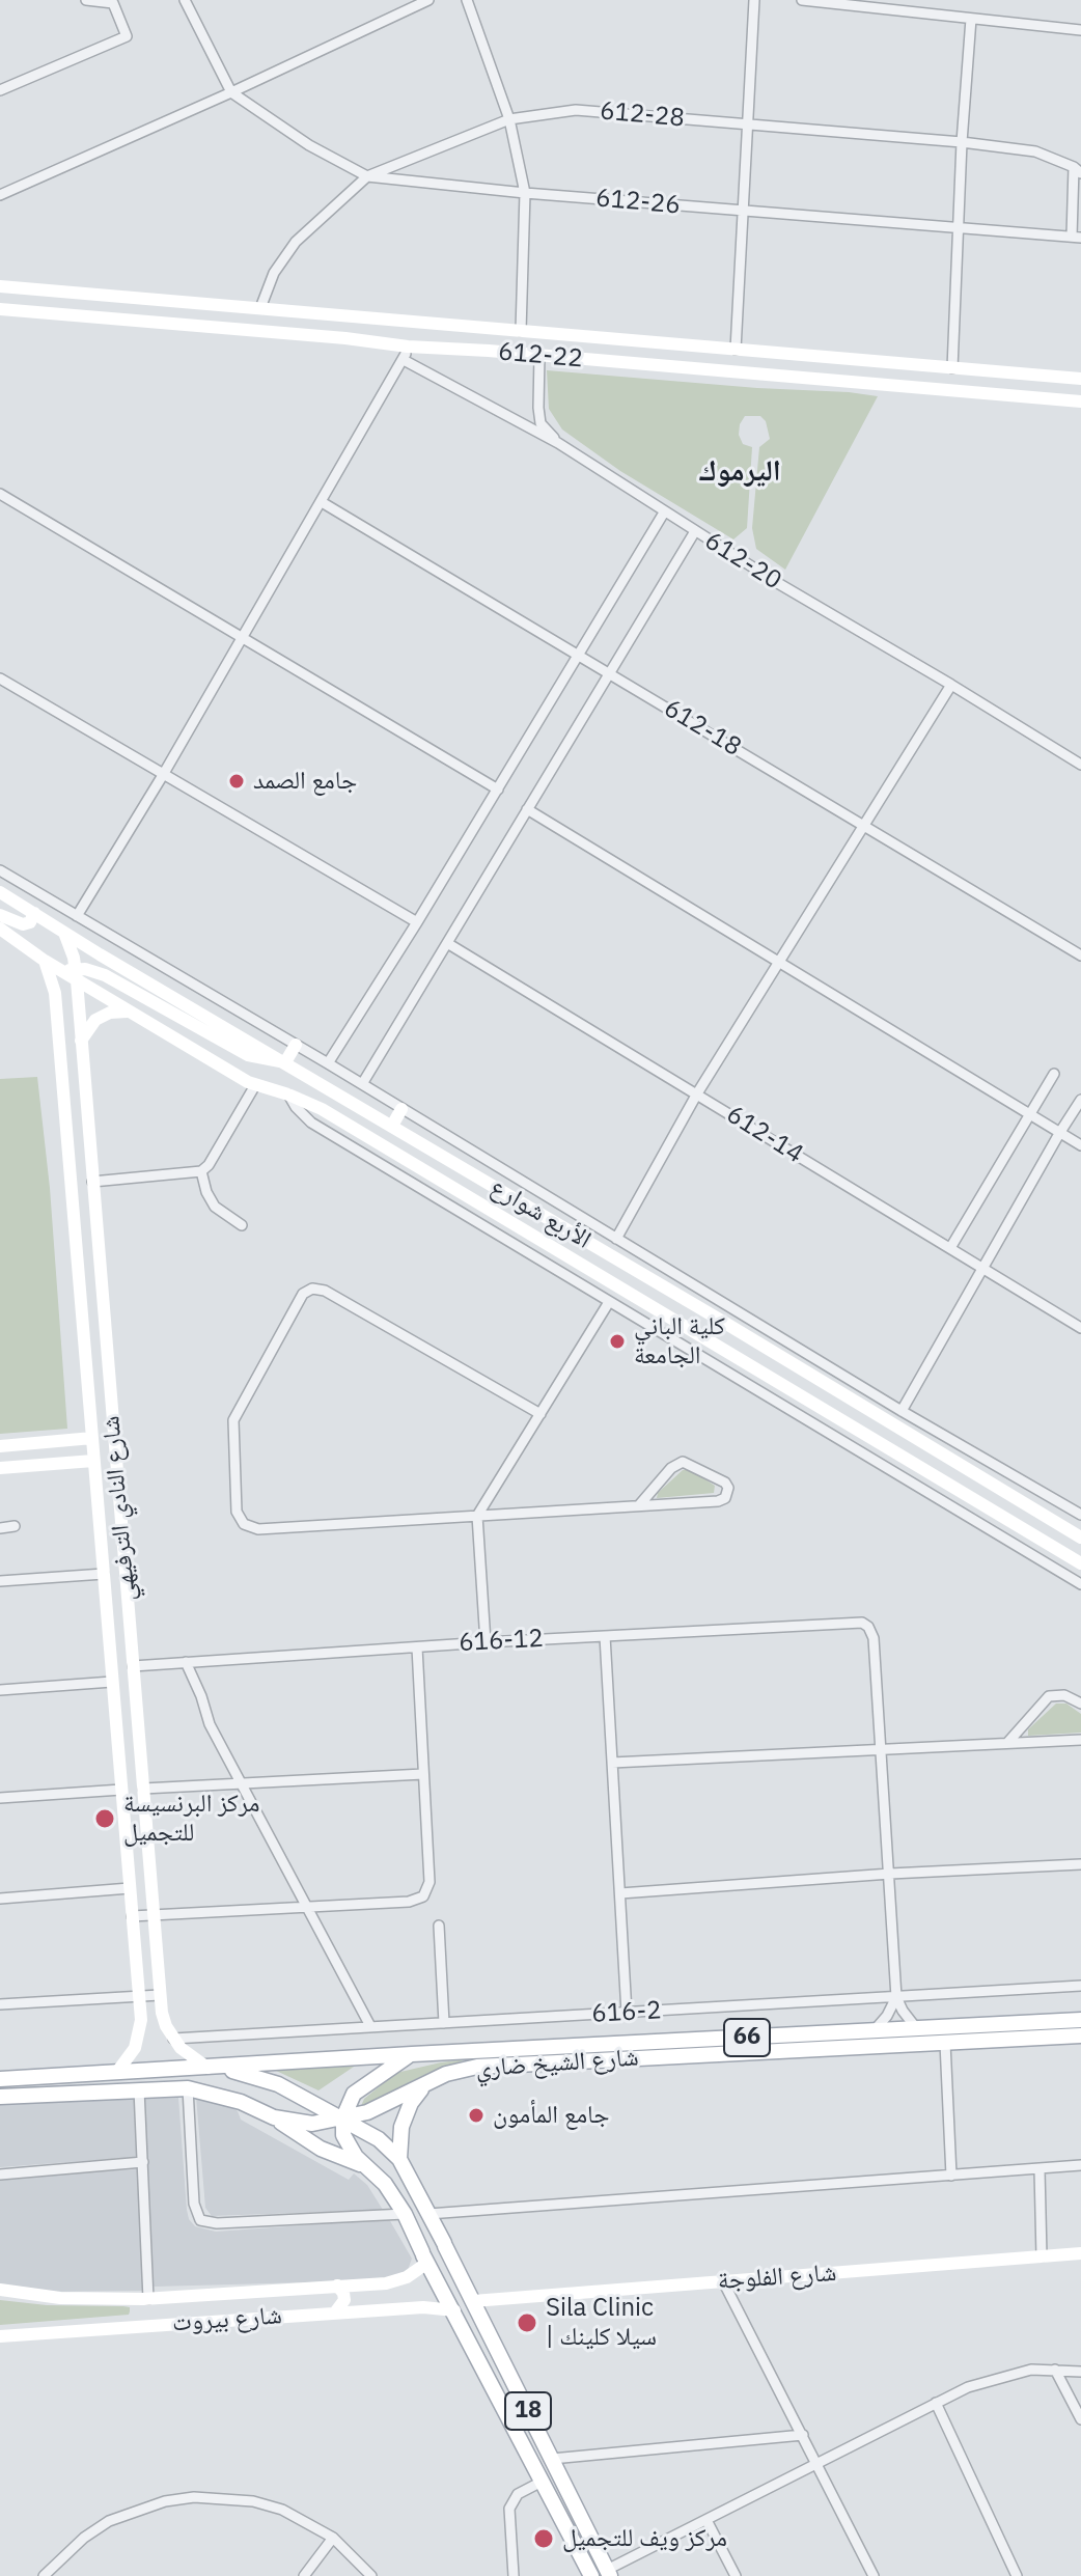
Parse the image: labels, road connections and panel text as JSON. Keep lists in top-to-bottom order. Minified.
{"streets":{"main road":["66","شارع الشيخ ضاري","18"],"street":["612-28","612-26","612-22","612-20","612-18","612-14","الأربع شوارع","شارع النادي الترفيهي","616-12","616-2","شارع الفلوجة","شارع بيروت"]},"crossings":[["612-28","612-26"],["612-22","612-20"],["الأربع شوارع","شارع النادي الترفيهي"],["شارع النادي الترفيهي","616-12"],["شارع النادي الترفيهي","616-2"],["شارع النادي الترفيهي","شارع الشيخ ضاري"],["شارع الشيخ ضاري","18"],["شارع الفلوجة","18"],["شارع بيروت","18"]],"districts":["اليرموك"],"places":["جامع الصمد","كلية الباني الجامعة","مركز البرنسيسة للتجميل","جامع المأمون","Sila Clinic | سيلا كلينك","مركز ويف للتجميل"]}
